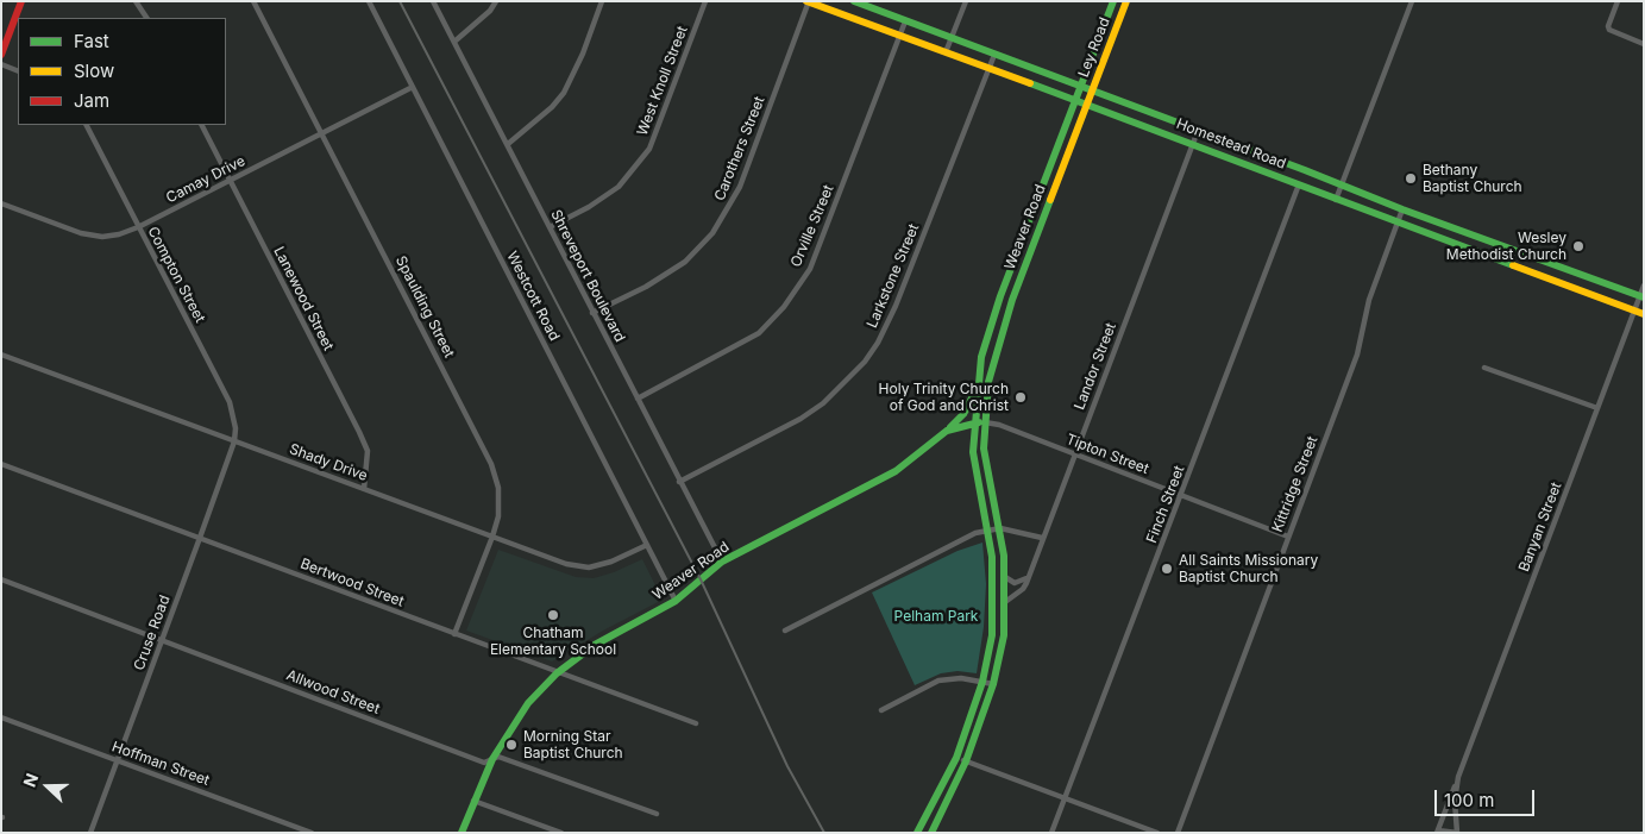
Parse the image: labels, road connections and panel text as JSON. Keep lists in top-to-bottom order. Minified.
{"streets":{"main road":["Ley Road","Homestead Road","Weaver Road"],"street":["West Knoll Street","Carothers Street","Camay Drive","Orville Street","Compton Street","Shreveport Boulevard","Larkstone Street","Westcott Road","Lanewood Street","Spaulding Street","Landor Street","Tipton Street","Shady Drive","Kittridge Street","Finch Street","Banyan Street","Bertwood Street","Cruse Road","Allwood Street","Hoffman Street"]},"crossings":[["Ley Road","Homestead Road"],["Ley Road","Weaver Road"],["West Knoll Street","Shreveport Boulevard"],["Homestead Road","Carothers Street"],["Homestead Road","Orville Street"],["Homestead Road","Weaver Road"],["Homestead Road","Larkstone Street"],["Homestead Road","Landor Street"],["Homestead Road","Kittridge Street"],["Homestead Road","Finch Street"],["Homestead Road","Banyan Street"],["Carothers Street","Shreveport Boulevard"],["Camay Drive","Compton Street"],["Camay Drive","Westcott Road"],["Camay Drive","Lanewood Street"],["Camay Drive","Spaulding Street"],["Orville Street","Shreveport Boulevard"],["Weaver Road","Shreveport Boulevard"],["Weaver Road","Westcott Road"],["Weaver Road","Tipton Street"],["Weaver Road","Bertwood Street"],["Weaver Road","Allwood Street"],["Compton Street","Shady Drive"],["Compton Street","Cruse Road"],["Shreveport Boulevard","Larkstone Street"],["Westcott Road","Shady Drive"],["Lanewood Street","Shady Drive"],["Spaulding Street","Shady Drive"],["Spaulding Street","Bertwood Street"],["Landor Street","Tipton Street"],["Tipton Street","Kittridge Street"],["Tipton Street","Finch Street"],["Shady Drive","Cruse Road"],["Bertwood Street","Cruse Road"],["Cruse Road","Allwood Street"],["Cruse Road","Hoffman Street"]],"parks":["Pelham Park"],"places":["Bethany Baptist Church","Wesley Methodist Church","Holy Trinity Church of God and Christ","All Saints Missionary Baptist Church","Chatham Elementary School","Morning Star Baptist Church"],"legend":["Fast","Slow","Jam"],"scale_bar":"100 m","north":"left"}
